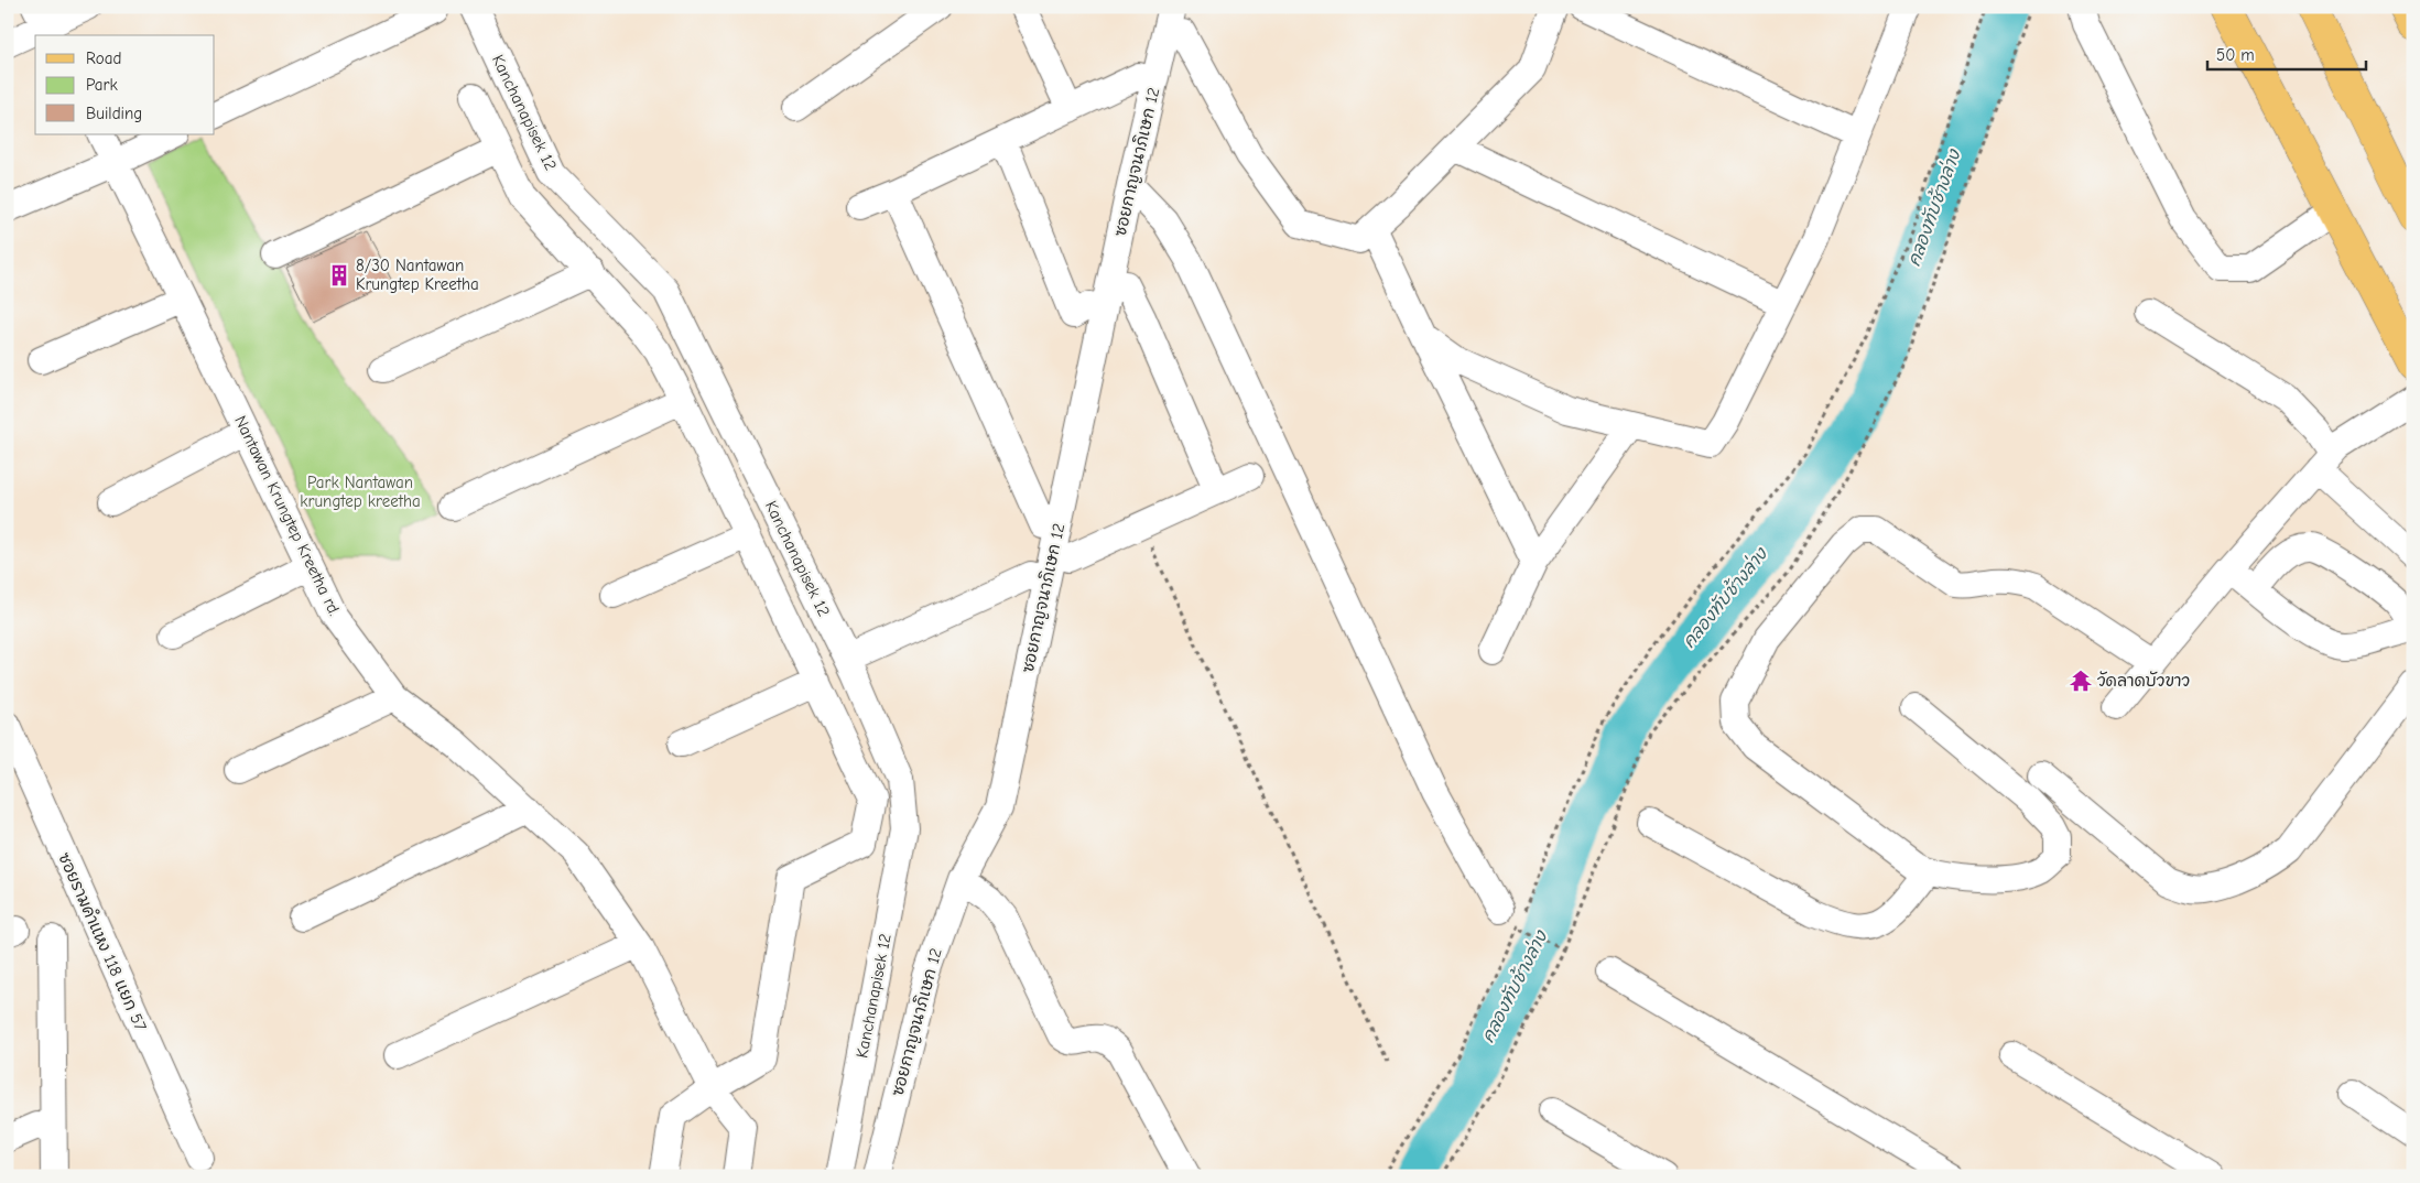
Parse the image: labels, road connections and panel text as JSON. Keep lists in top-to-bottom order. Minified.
{"streets":{"street":["Kanchanapisek 12","ซอยกาญจนาภิเษก 12","Nantawan Krungtep Kreetha rd.","ซอยรามคำแหง 118 แยก 57"]},"water":["คลองทับช้างล่าง"],"parks":["Park Nantawan krungtep kreetha"],"places":{"building":["8/30 Nantawan Krungtep Kreetha"],"temple":["วัดลาดบัวขาว"]},"legend":["Road","Park","Building"],"scale_bar":"50 m"}
